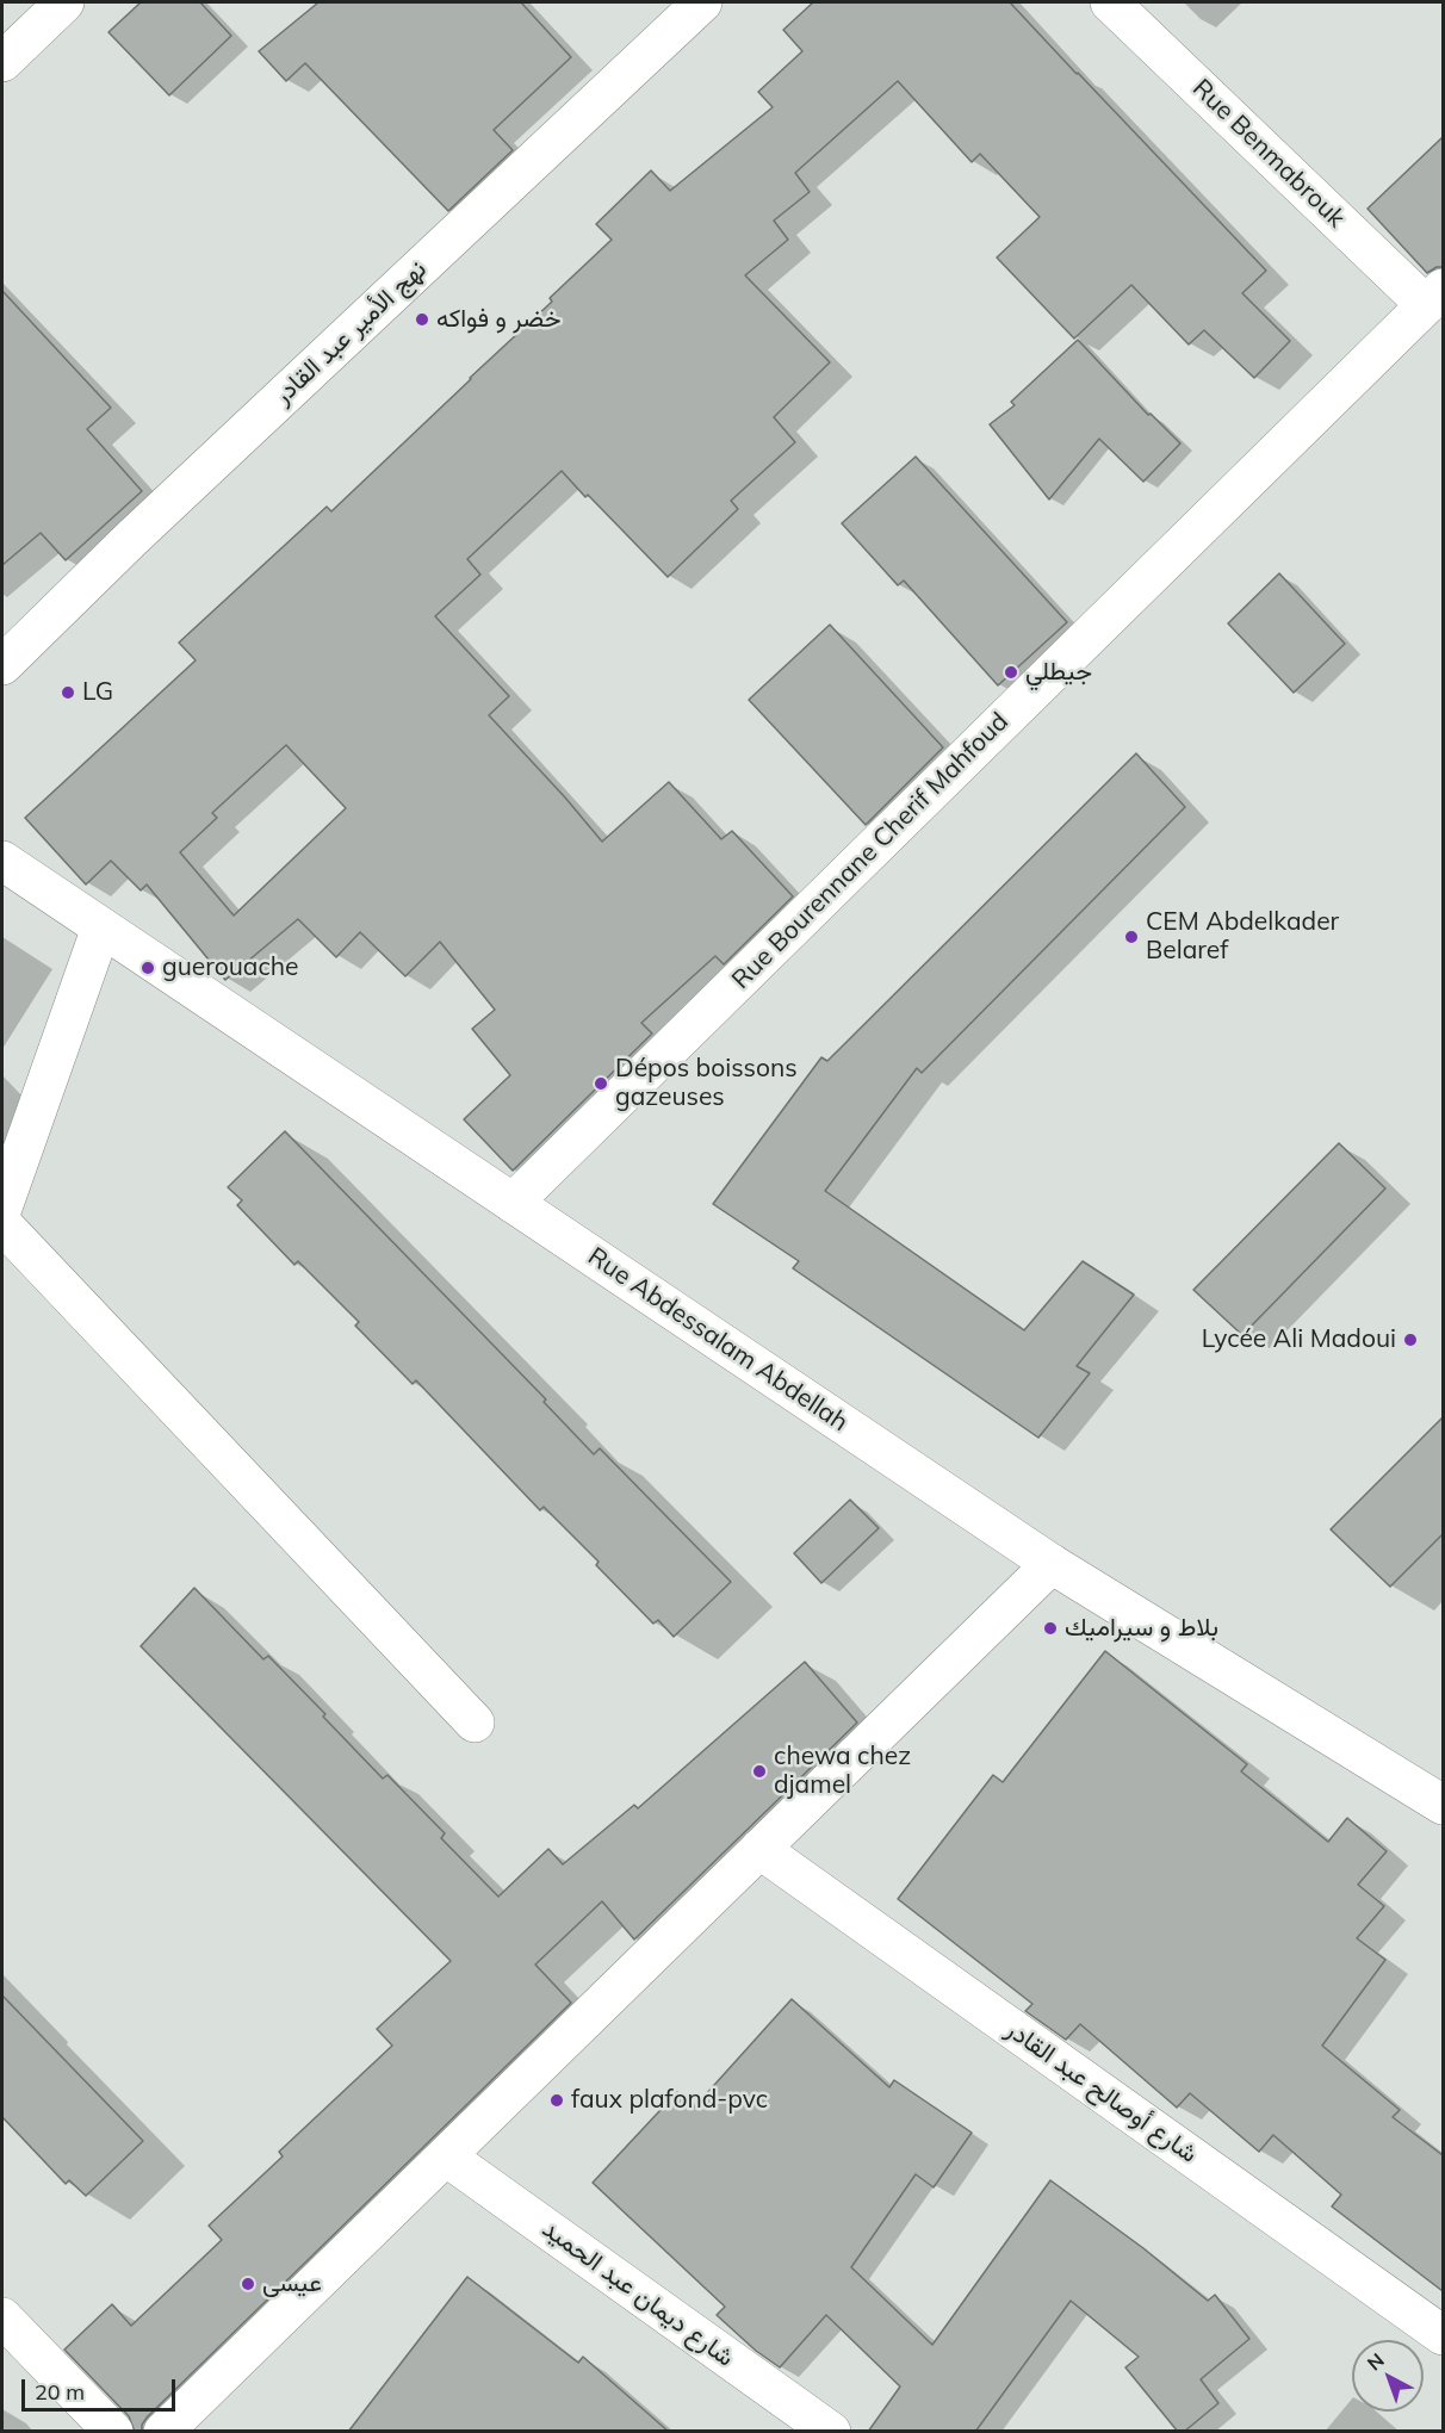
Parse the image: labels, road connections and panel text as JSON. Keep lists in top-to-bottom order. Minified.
{"streets":{"street":["Rue Benmabrouk","نهج الأمير عبد القادر","Rue Bourennane Cherif Mahfoud","Rue Abdessalam Abdellah","شارع أوصالح عبد القادر","شارع ديمان عبد الحميد"]},"crossings":[["Rue Benmabrouk","Rue Bourennane Cherif Mahfoud"],["Rue Bourennane Cherif Mahfoud","Rue Abdessalam Abdellah"]],"places":["خضر و فواكه","جيطلي","LG","CEM Abdelkader Belaref","guerouache","Dépos boissons gazeuses","Lycée Ali Madoui","بلاط و سيراميك","chewa chez djamel","faux plafond-pvc","عيسى"],"scale_bar":"20 m","north":"top left"}
